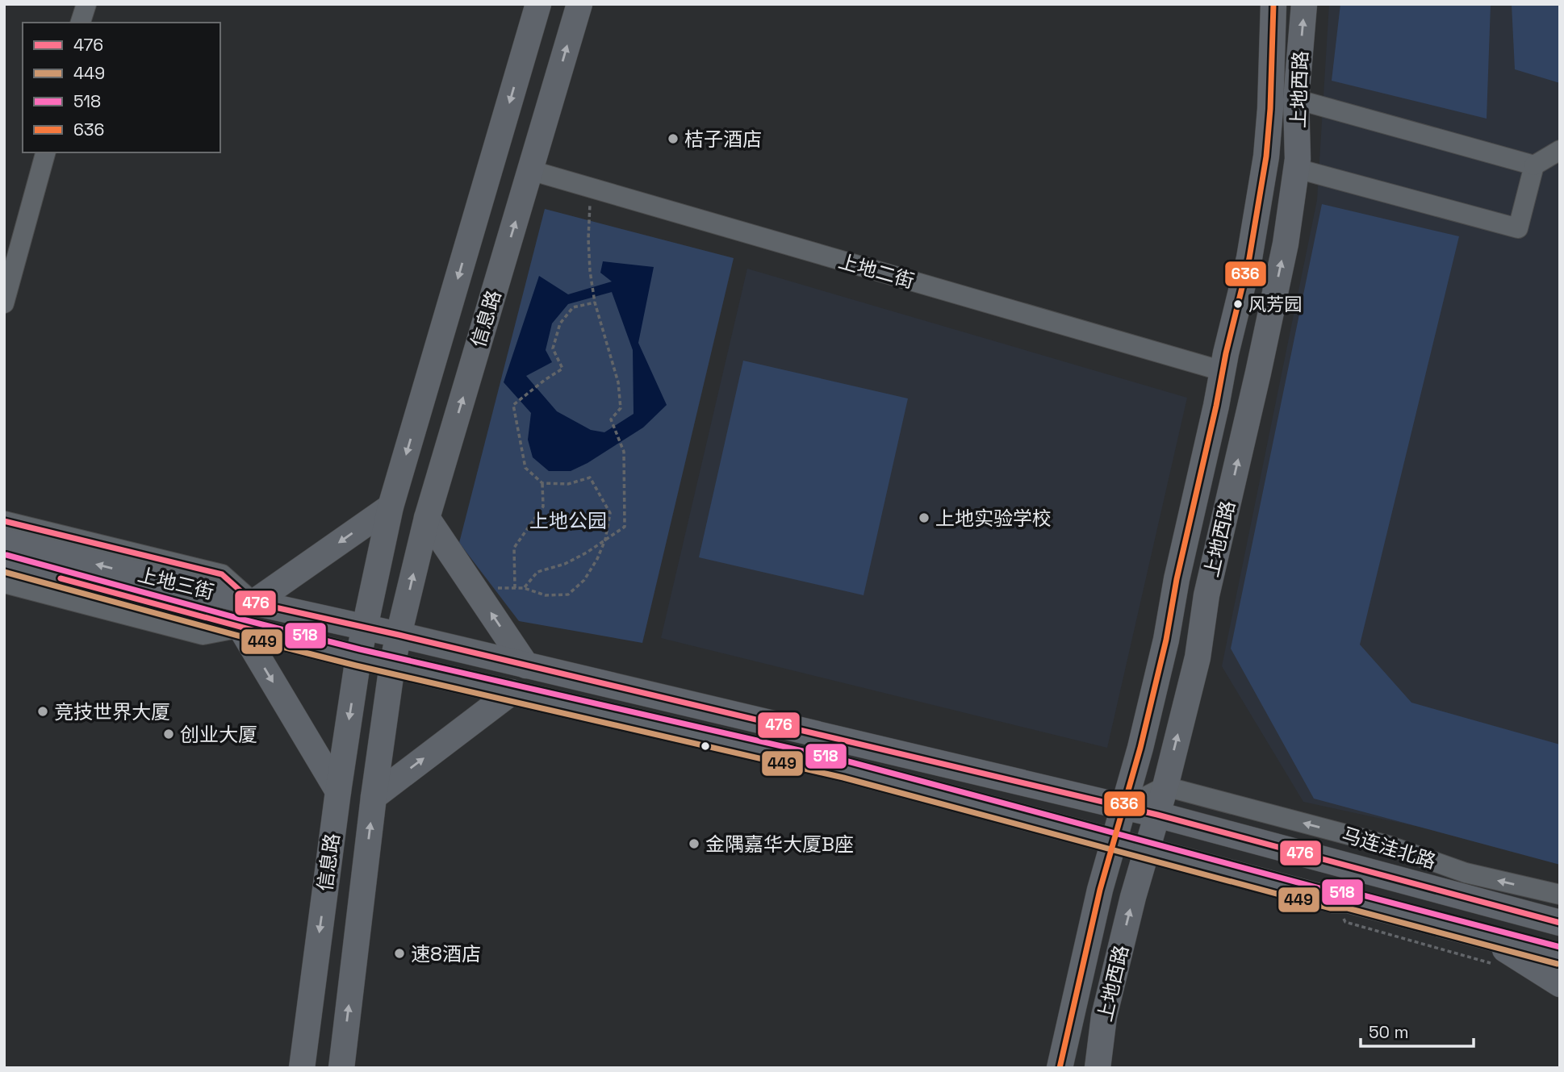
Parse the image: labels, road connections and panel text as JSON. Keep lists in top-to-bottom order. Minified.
{"streets":{"main road":["上地西路","信息路","上地三街","马连洼北路"],"street":["上地二街"]},"crossings":[["上地西路","上地二街"],["上地西路","马连洼北路"],["上地二街","信息路"],["信息路","上地三街"]],"one_way":["马连洼北路"],"parks":["上地公园"],"places":["桔子酒店","风芳园","上地实验学校","竞技世界大厦","创业大厦","金隅嘉华大厦B座","速8酒店"],"lines":["transit line 636","transit line 476","transit line 518","transit line 449"],"legend":["476","449","518","636"],"scale_bar":"50 m"}
